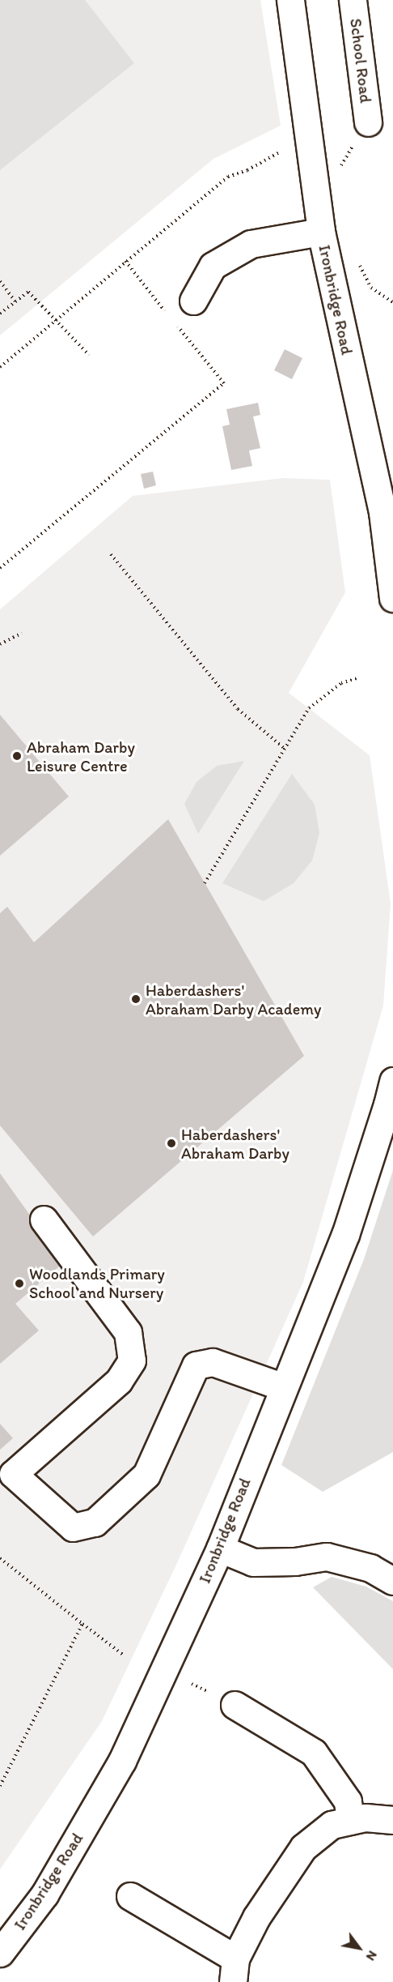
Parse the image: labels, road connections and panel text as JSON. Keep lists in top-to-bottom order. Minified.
{"streets":{"main road":["School Road","Ironbridge Road"]},"places":["Abraham Darby Leisure Centre","Haberdashers' Abraham Darby Academy","Haberdashers' Abraham Darby","Woodlands Primary School and Nursery"],"north":"bottom right"}
